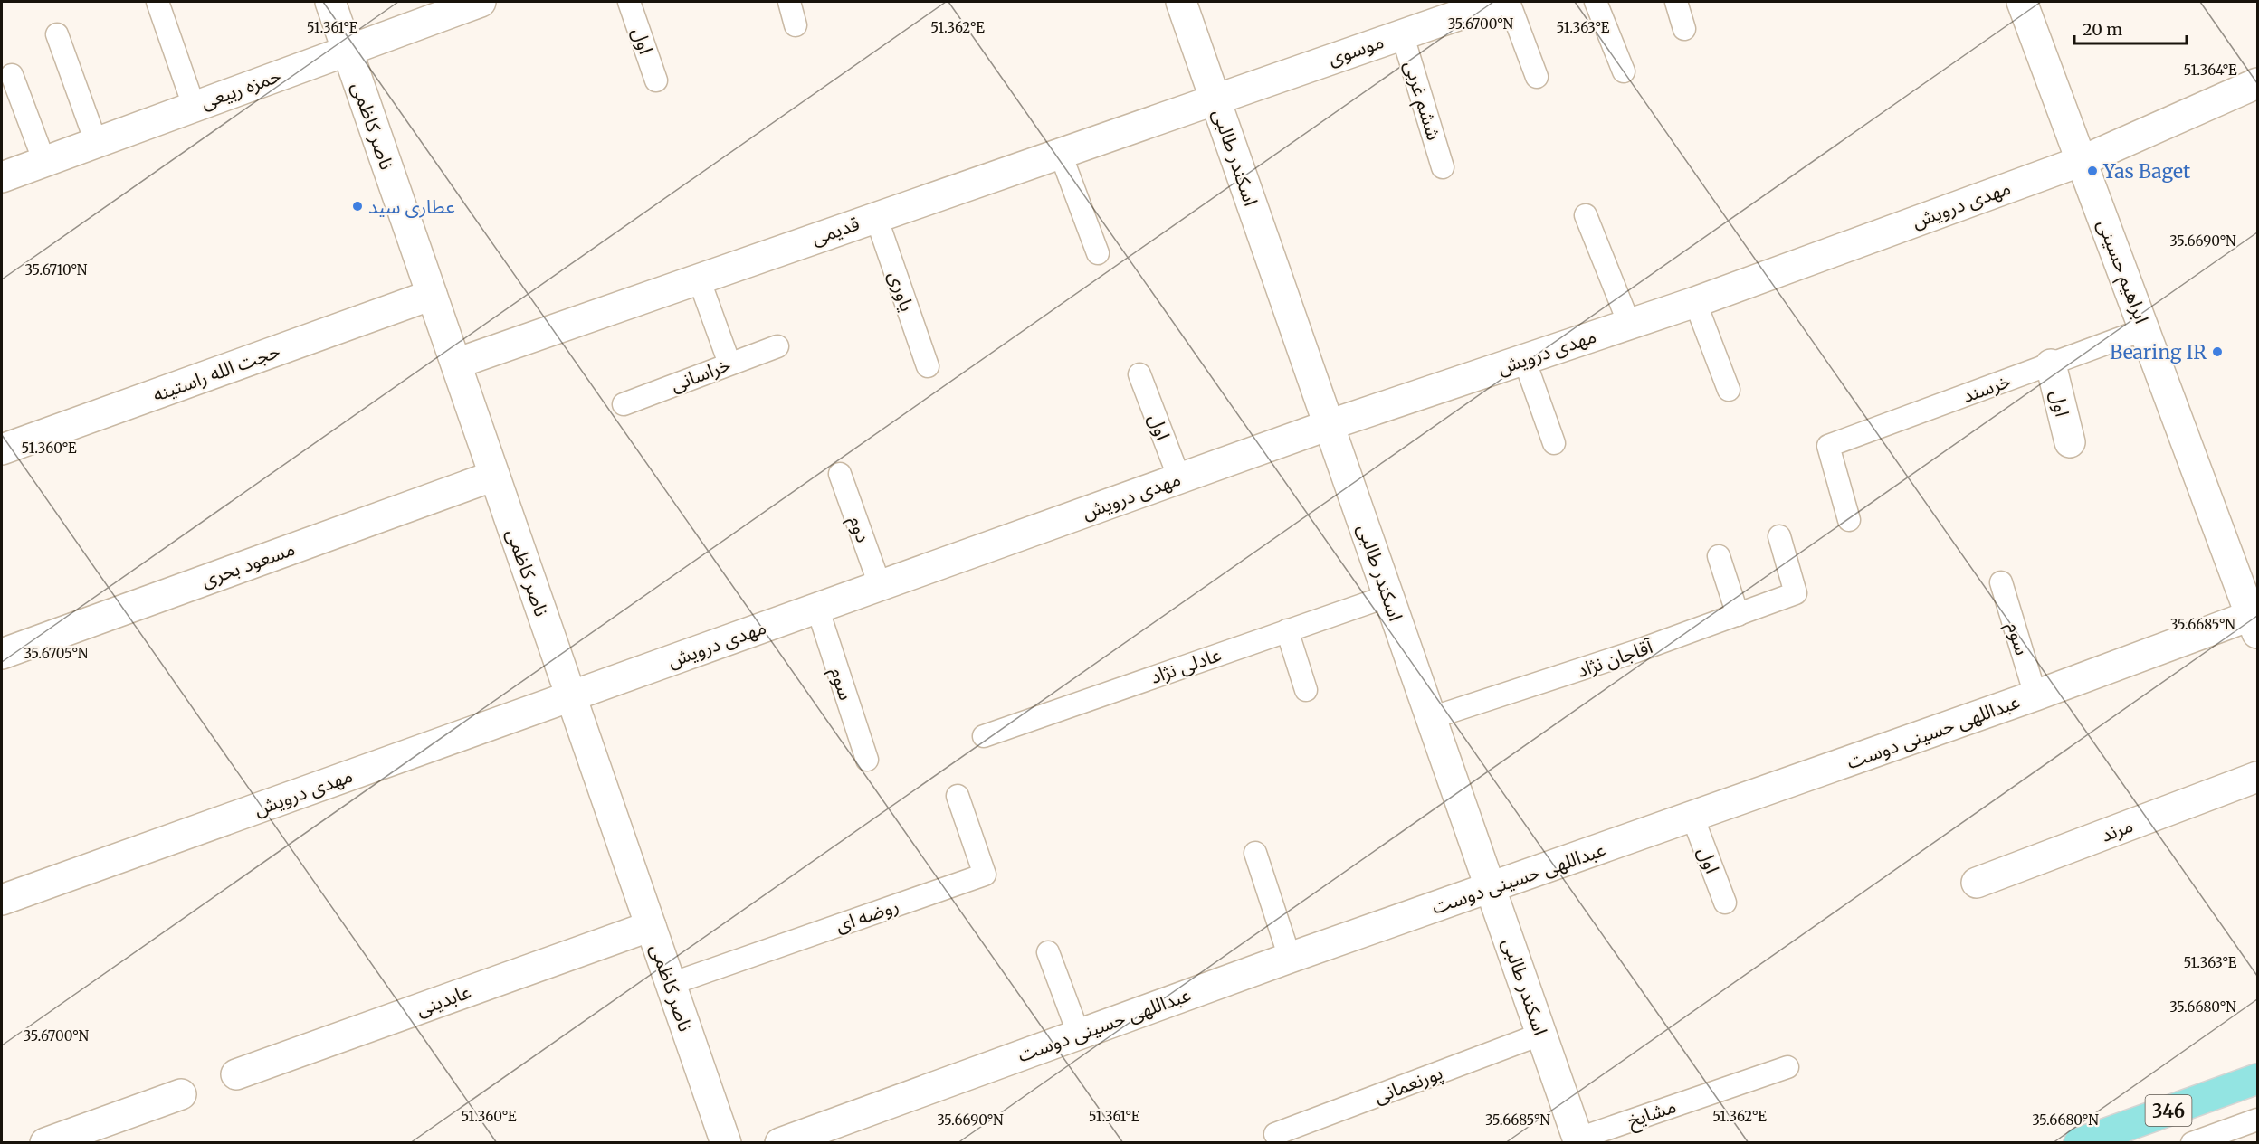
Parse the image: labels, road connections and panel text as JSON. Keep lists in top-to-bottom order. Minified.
{"streets":{"main road":["346"],"street":["اول","موسوی","حمزه ربیعی","ناصر کاظمی","اسکندر طالبی","مهدی درویش","قدیمی","ابراهیم حسینی","حجت الله راستینه","مسعود بحری","عبداللهی حسینی دوست","مرند","عابدینی"],"lane":["ششم غربی","یاوری","خراسانی","خرسند","دوم","سوم","آقاجان نژاد","عادلی نژاد","روضه ای","پورنعمانی","مشایخ"]},"crossings":[["اول","مهدی درویش"],["اول","خرسند"],["اول","عبداللهی حسینی دوست"],["موسوی","ششم غربی"],["موسوی","اسکندر طالبی"],["موسوی","قدیمی"],["حمزه ربیعی","ناصر کاظمی"],["ناصر کاظمی","مهدی درویش"],["ناصر کاظمی","قدیمی"],["ناصر کاظمی","حجت الله راستینه"],["ناصر کاظمی","مسعود بحری"],["ناصر کاظمی","روضه ای"],["ناصر کاظمی","عابدینی"],["اسکندر طالبی","مهدی درویش"],["اسکندر طالبی","قدیمی"],["اسکندر طالبی","آقاجان نژاد"],["اسکندر طالبی","عادلی نژاد"],["اسکندر طالبی","عبداللهی حسینی دوست"],["اسکندر طالبی","پورنعمانی"],["اسکندر طالبی","مشایخ"],["مهدی درویش","ابراهیم حسینی"],["مهدی درویش","دوم"],["مهدی درویش","سوم"],["قدیمی","یاوری"],["ابراهیم حسینی","خرسند"],["ابراهیم حسینی","عبداللهی حسینی دوست"],["سوم","عبداللهی حسینی دوست"]],"places":["Yas Baget","عطاری سید","Bearing IR"],"scale_bar":"20 m","coordinates":["35.6700°N","51.361°E","51.362°E","51.363°E","51.364°E","35.6690°N","35.6710°N","51.360°E","35.6685°N","35.6705°N","35.6680°N"]}
